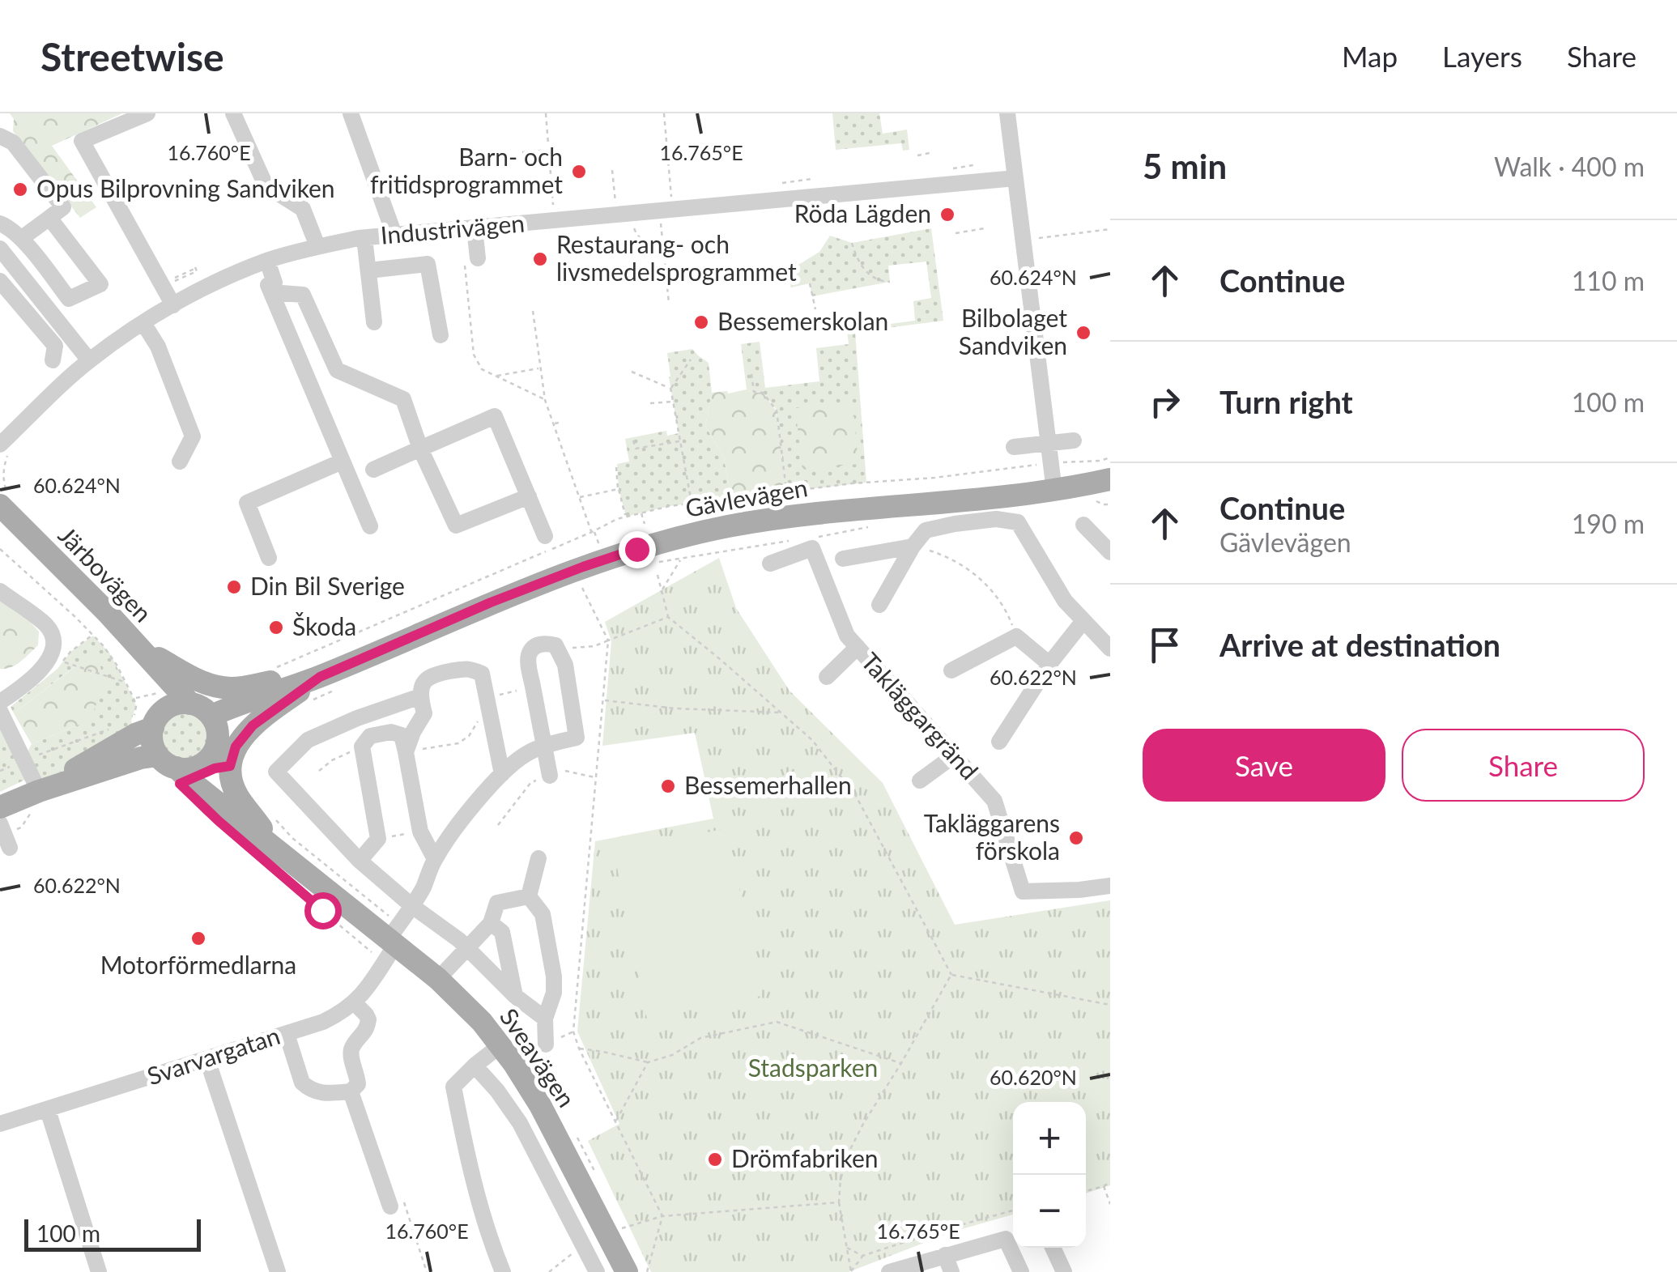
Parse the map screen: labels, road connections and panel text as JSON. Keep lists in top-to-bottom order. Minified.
{"streets":{"main road":["Gävlevägen","Järbovägen","Sveavägen"],"street":["Industrivägen","Takläggargränd","Svarvargatan"]},"crossings":[["Gävlevägen","Järbovägen"],["Gävlevägen","Sveavägen"],["Järbovägen","Sveavägen"],["Svarvargatan","Sveavägen"]],"parks":["Stadsparken"],"places":["Barn- och fritidsprogrammet","Opus Bilprovning Sandviken","Röda Lägden","Restaurang- och livsmedelsprogrammet","Bessemerskolan","Bilbolaget Sandviken","Din Bil Sverige","Škoda","Bessemerhallen","Takläggarens förskola","Motorförmedlarna","Drömfabriken"],"scale_bar":"100 m","page":{"header":"Streetwise","nav":["Map","Layers","Share"],"heading":["5 min","Walk · 400 m"],"list":[["Continue","110 m"],["Turn right","100 m"],["Continue","Gävlevägen","190 m"],"Arrive at destination"],"buttons":["Save","Share"],"map_buttons":["+","−"],"scale":"100 m"},"coordinates":["16.760°E","16.765°E","60.624°N","60.622°N","60.620°N"]}
